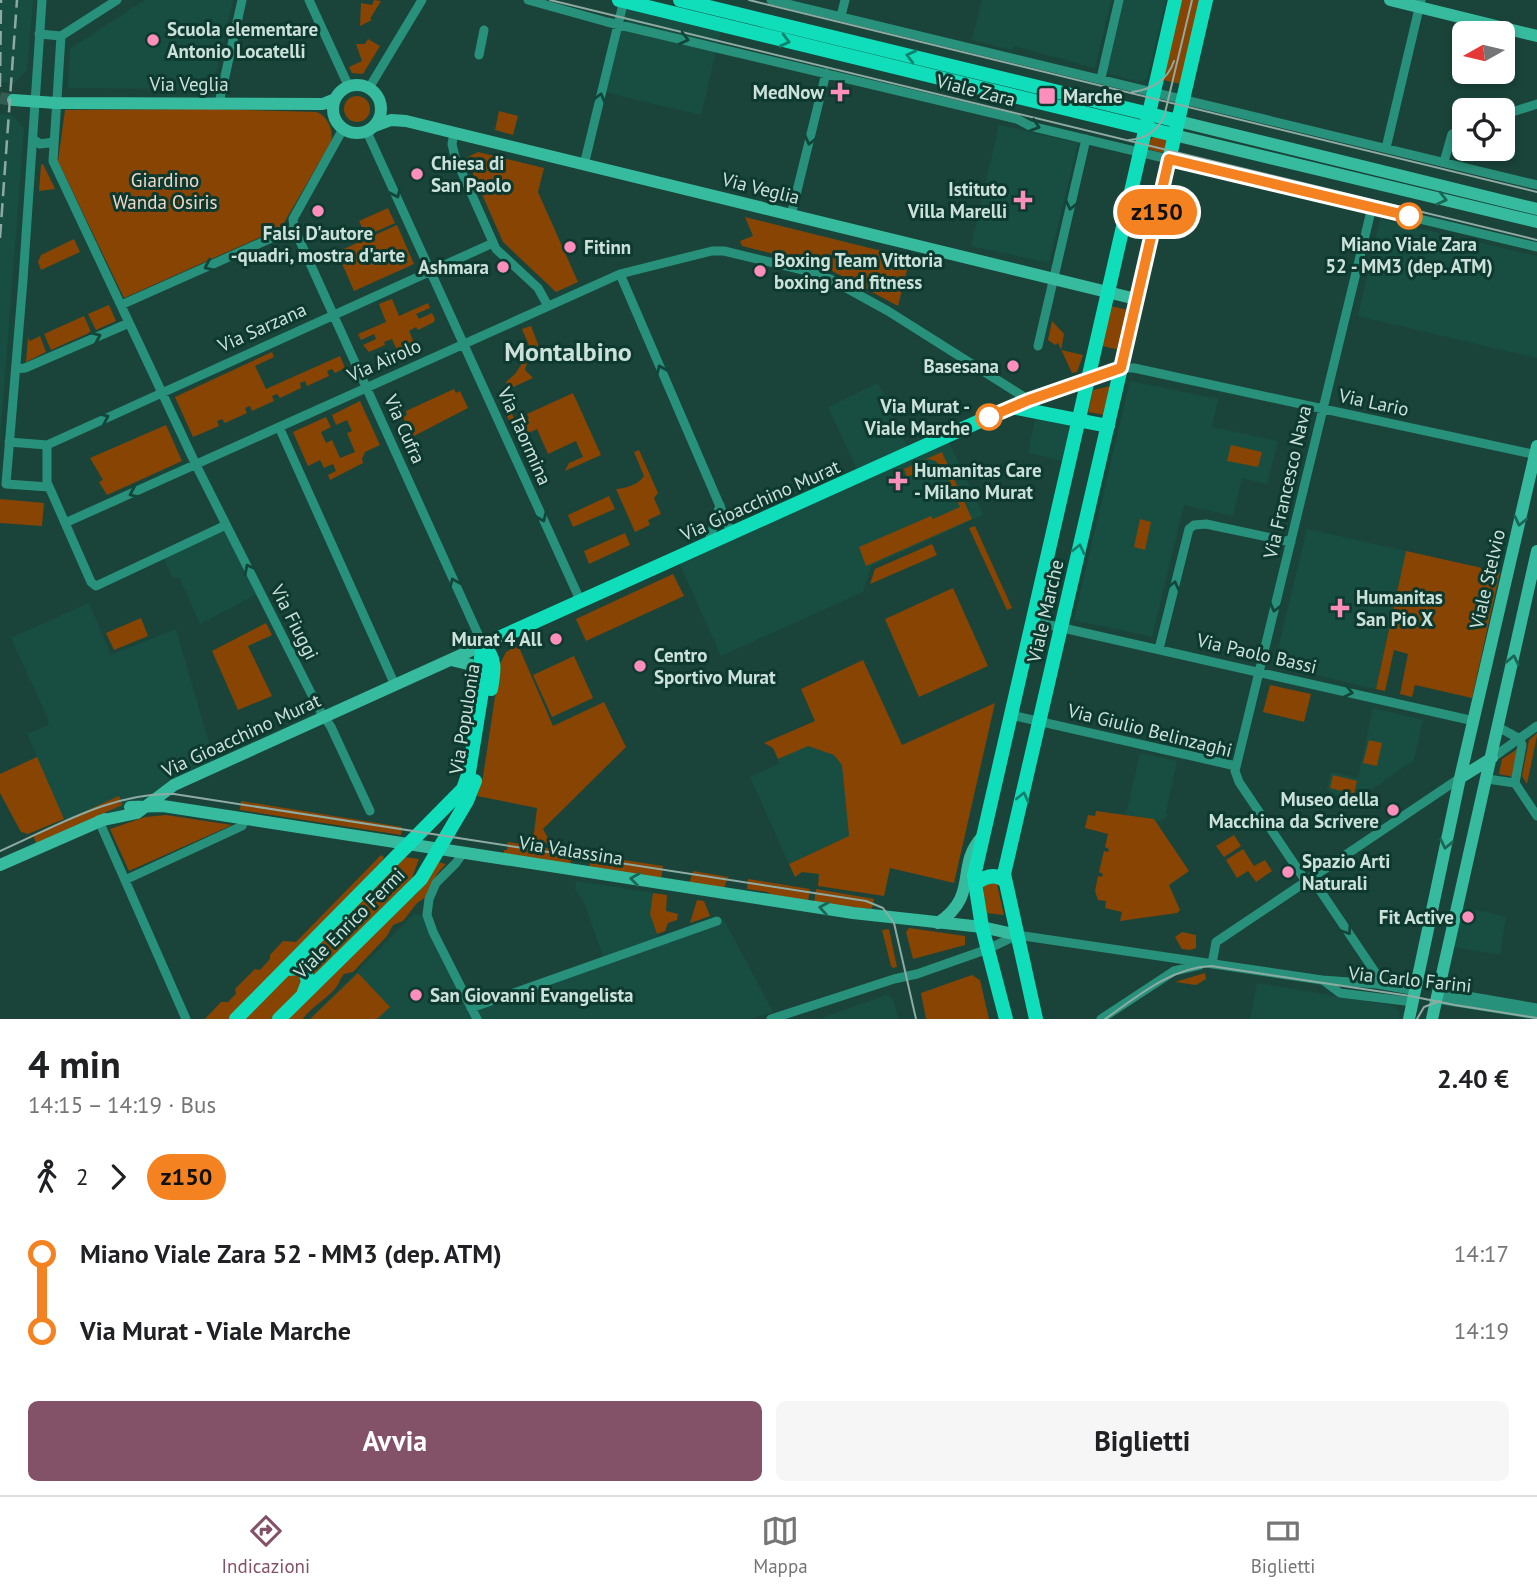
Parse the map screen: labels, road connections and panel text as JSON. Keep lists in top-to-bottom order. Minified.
{"streets":{"main road":["Via Veglia","Viale Zara","Via Gioacchino Murat","Viale Stelvio","Viale Marche","Via Populonia","Via Valassina","Viale Enrico Fermi","Via Carlo Farini"],"street":["Via Sarzana","Via Airolo","Via Lario","Via Cufra","Via Taormina","Via Francesco Nava","Via Fiuggi","Via Paolo Bassi","Via Giulio Belinzaghi"]},"crossings":[["Via Veglia","Via Taormina"],["Via Veglia","Viale Marche"],["Viale Zara","Via Francesco Nava"],["Viale Zara","Viale Marche"],["Via Sarzana","Via Cufra"],["Via Sarzana","Via Taormina"],["Via Sarzana","Via Fiuggi"],["Via Airolo","Via Cufra"],["Via Airolo","Via Taormina"],["Via Airolo","Via Gioacchino Murat"],["Via Airolo","Via Fiuggi"],["Via Lario","Via Francesco Nava"],["Via Lario","Viale Stelvio"],["Via Lario","Viale Marche"],["Via Cufra","Via Gioacchino Murat"],["Via Cufra","Via Populonia"],["Via Taormina","Via Gioacchino Murat"],["Via Francesco Nava","Via Paolo Bassi"],["Via Francesco Nava","Via Giulio Belinzaghi"],["Via Gioacchino Murat","Viale Marche"],["Via Gioacchino Murat","Via Fiuggi"],["Via Gioacchino Murat","Via Populonia"],["Via Gioacchino Murat","Via Valassina"],["Viale Stelvio","Via Paolo Bassi"],["Viale Marche","Via Paolo Bassi"],["Viale Marche","Via Giulio Belinzaghi"],["Viale Marche","Via Valassina"],["Viale Marche","Via Carlo Farini"],["Via Populonia","Via Valassina"],["Via Populonia","Viale Enrico Fermi"],["Via Giulio Belinzaghi","Via Carlo Farini"],["Via Valassina","Viale Enrico Fermi"],["Via Valassina","Via Carlo Farini"]],"one_way":["Via Cufra","Via Taormina","Via Paolo Bassi","Via Valassina"],"districts":["Montalbino"],"parks":["Giardino Wanda Osiris"],"places":{"other":["Scuola elementare Antonio Locatelli","Chiesa di San Paolo","Falsi D'autore -quadri, mostra d'arte","Miano Viale Zara 52 - MM3 (dep. ATM)","Fitinn","Ashmara","Boxing Team Vittoria boxing and fitness","Basesana","Via Murat - Viale Marche","Murat 4 All","Centro Sportivo Murat","Museo della Macchina da Scrivere","Spazio Arti Naturali","Fit Active","San Giovanni Evangelista"],"health":["MedNow","Istituto Villa Marelli","Humanitas Care - Milano Murat","Humanitas San Pio X"],"transit":["Marche"]},"lines":["bus line z150"],"north":"left","page":{"on_map":"z150","heading":["4 min","14:15 – 14:19 · Bus","2.40 €"],"legs":["2","z150"],"list":[{"name":"Miano Viale Zara 52 - MM3 (dep. ATM)","value":"14:17"},{"name":"Via Murat - Viale Marche","value":"14:19"}],"buttons":["Avvia","Biglietti"],"tabs":["Indicazioni","Mappa","Biglietti"]}}
